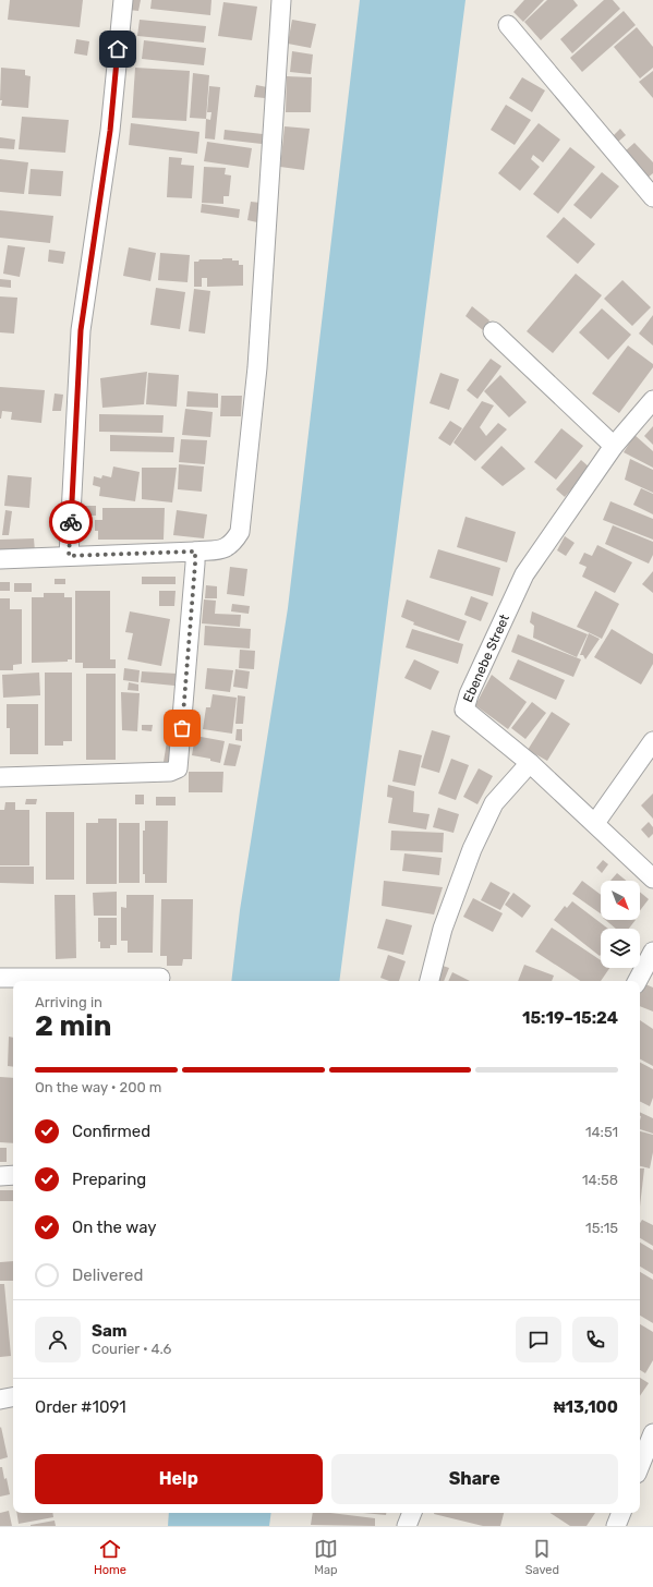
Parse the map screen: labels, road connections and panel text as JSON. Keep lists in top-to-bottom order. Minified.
{"streets":{"street":["Ebenebe Street"]},"north":"bottom right","page":{"heading":["2 min","Arriving in","15:19–15:24"],"panel":["Sam","Courier · 4.6","Order #1091","₦13,100"],"bar":"On the way · 200 m","list":[["Confirmed","14:51"],["Preparing","14:58"],["On the way","15:15"],"Delivered"],"buttons":["Help","Share"],"tabs":["Home","Map","Saved"]}}
